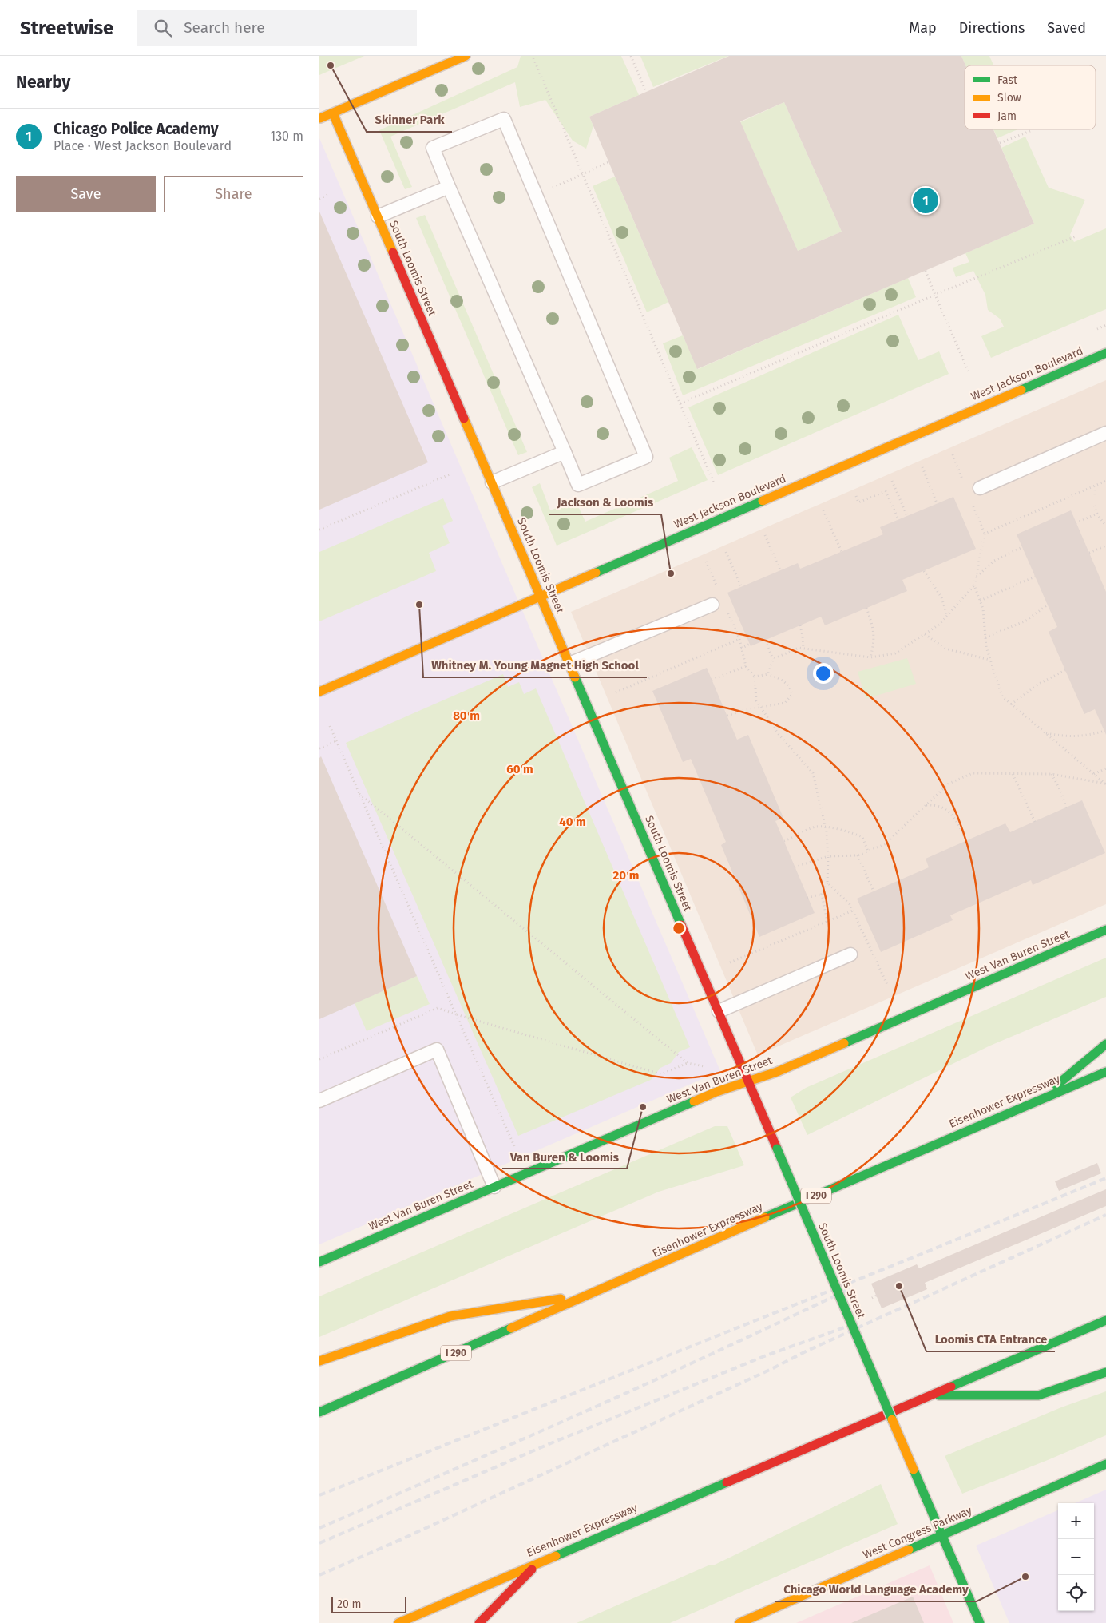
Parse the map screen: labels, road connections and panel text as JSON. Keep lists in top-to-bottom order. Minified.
{"streets":{"main road":["South Loomis Street","West Jackson Boulevard","West Van Buren Street","Eisenhower Expressway","I 290","West Congress Parkway"]},"crossings":[["South Loomis Street","West Jackson Boulevard"],["South Loomis Street","West Van Buren Street"],["South Loomis Street","West Congress Parkway"]],"places":["Skinner Park","Jackson & Loomis","Whitney M. Young Magnet High School","Van Buren & Loomis","Loomis CTA Entrance","Chicago World Language Academy"],"legend":["Fast","Slow","Jam"],"scale_bar":"20 m","page":{"header":"Streetwise","search":"Search here","nav":["Map","Directions","Saved"],"heading":"Nearby","list":[{"mark":"1","name":"Chicago Police Academy","note":"Place · West Jackson Boulevard","value":"130 m"}],"buttons":["Save","Share"],"pins":"1","map_buttons":["+","−"],"scale":"20 m"},"rings":["80 m","60 m","40 m","20 m"]}
